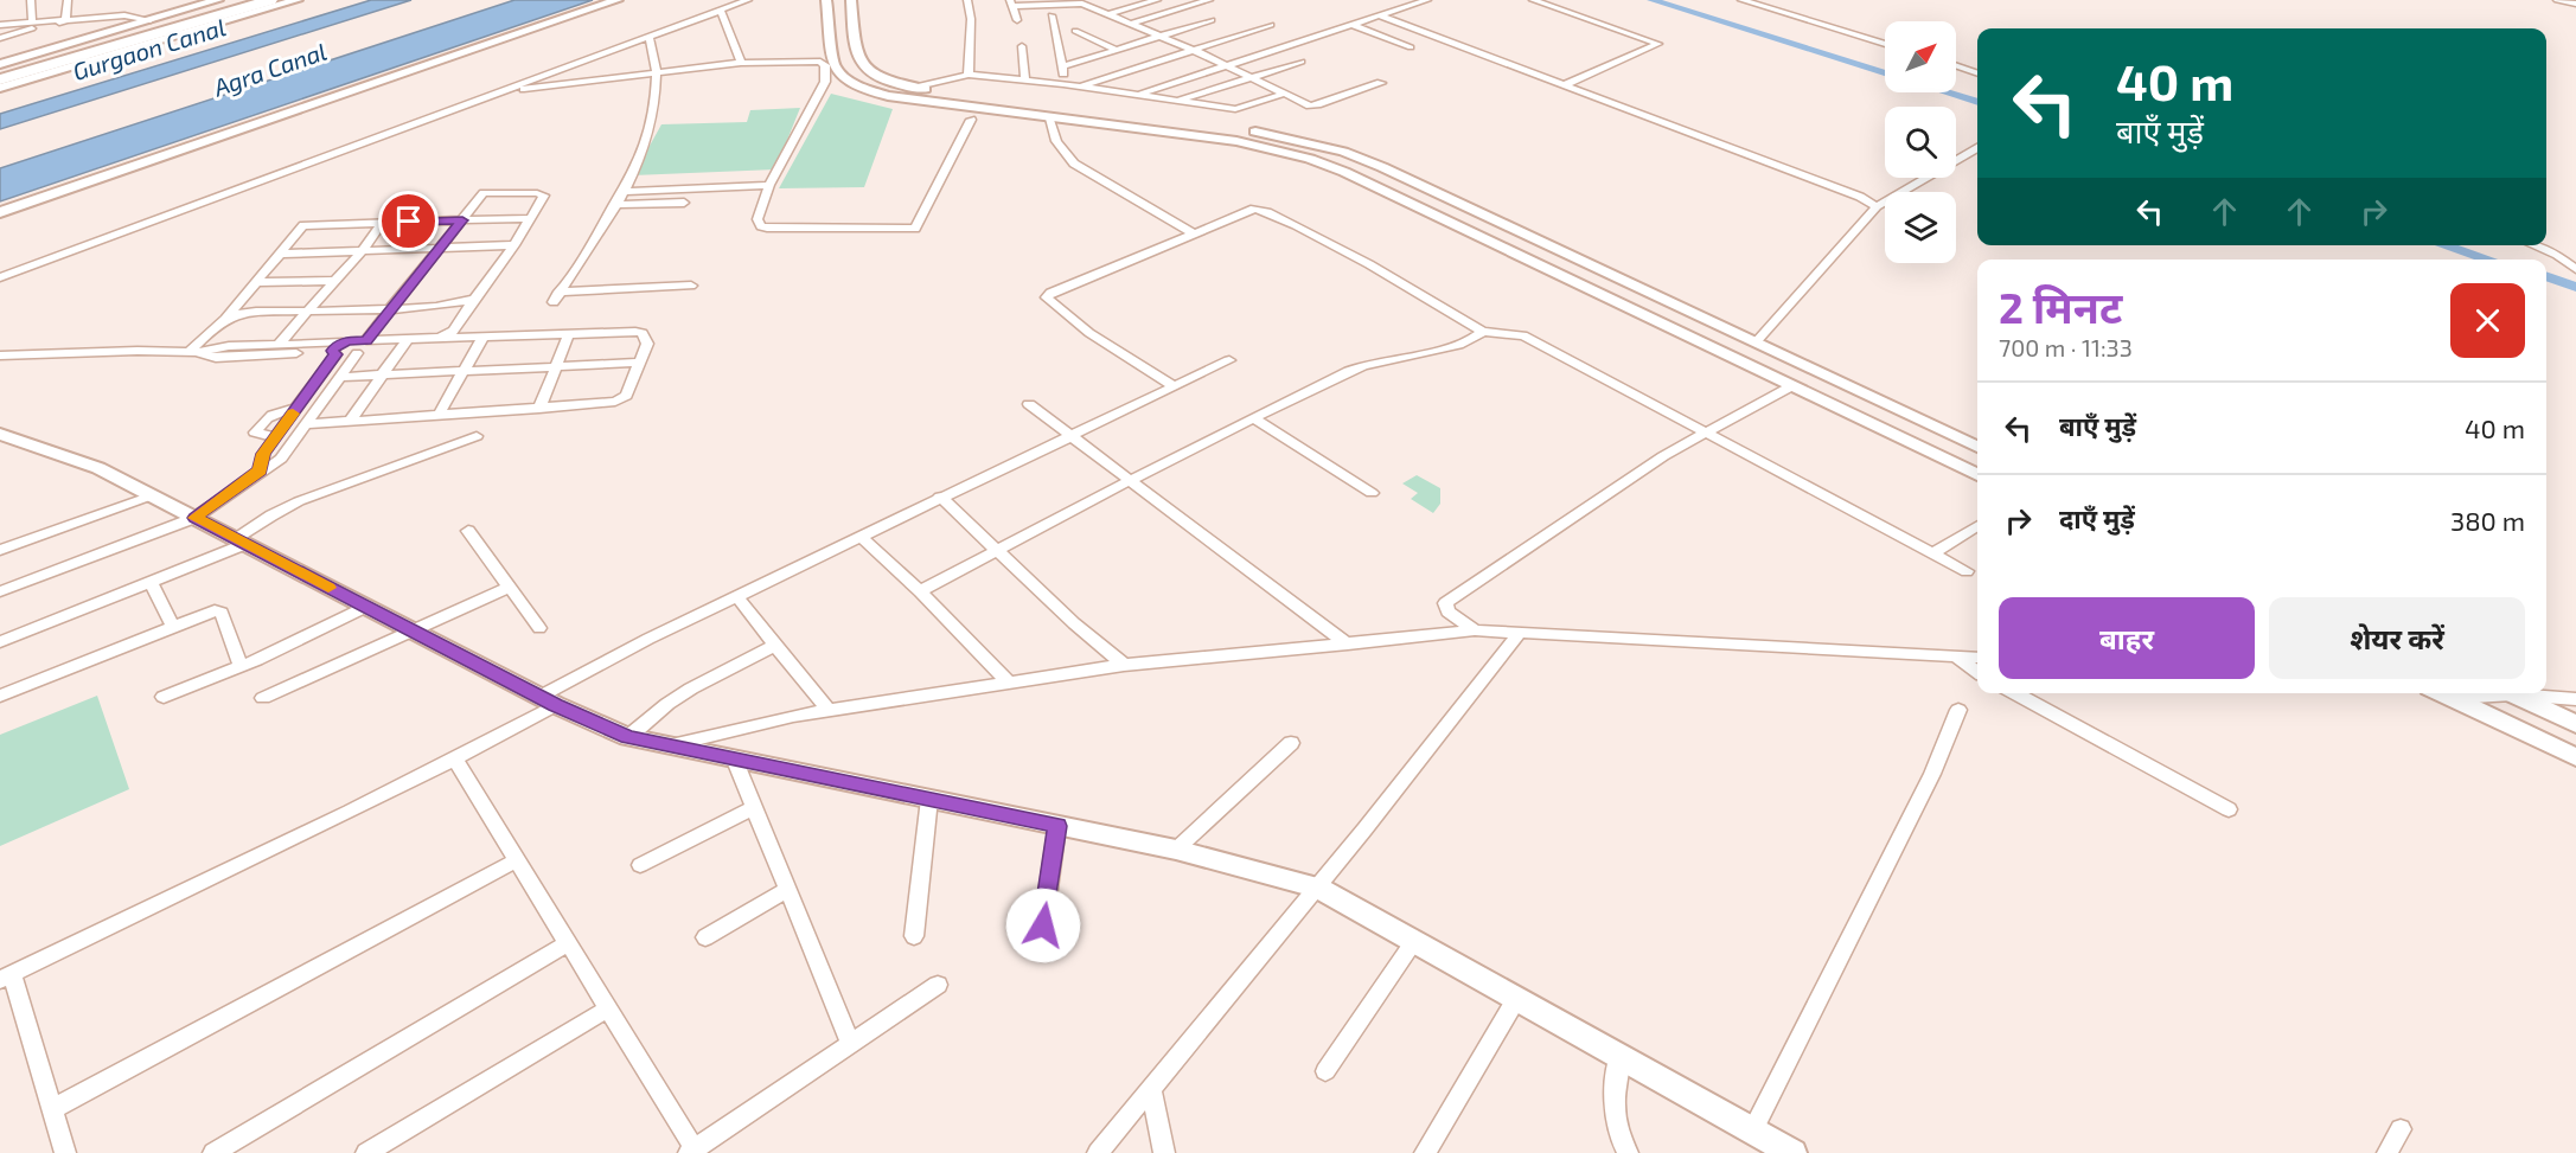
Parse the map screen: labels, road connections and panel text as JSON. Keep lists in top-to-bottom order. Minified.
{"water":["Gurgaon Canal","Agra Canal"],"north":"top right","page":{"turn":["40 m","बाएँ मुड़ें"],"heading":["2 मिनट","700 m · 11:33"],"list":[{"name":"बाएँ मुड़ें","value":"40 m"},{"name":"दाएँ मुड़ें","value":"380 m"}],"buttons":["बाहर","शेयर करें"]}}
